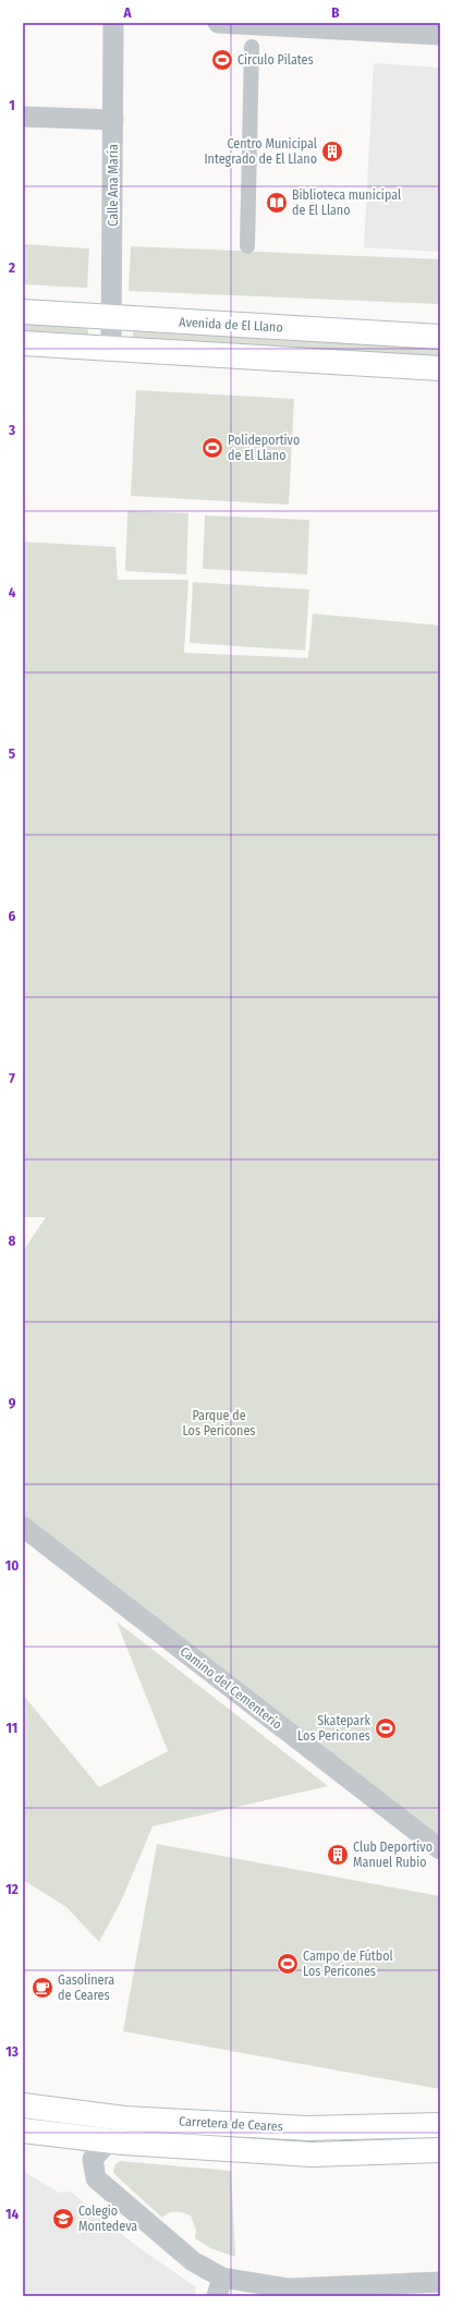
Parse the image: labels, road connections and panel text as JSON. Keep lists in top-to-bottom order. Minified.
{"streets":{"main road":["Avenida de El Llano","Carretera de Ceares"],"street":["Calle Ana María","Camino del Cementerio"]},"crossings":[["Calle Ana María","Avenida de El Llano"]],"parks":["Parque de Los Pericones"],"places":{"sports":["Circulo Pilates","Polideportivo de El Llano","Skatepark Los Pericones","Campo de Fútbol Los Pericones"],"building":["Centro Municipal Integrado de El Llano","Club Deportivo Manuel Rubio"],"library":["Biblioteca municipal de El Llano"],"cafe":["Gasolinera de Ceares"],"school or university":["Colegio Montedeva"]},"grid":{"columns":["A","B"],"rows":["1","2","3","4","5","6","7","8","9","10","11","12","13","14"]}}
